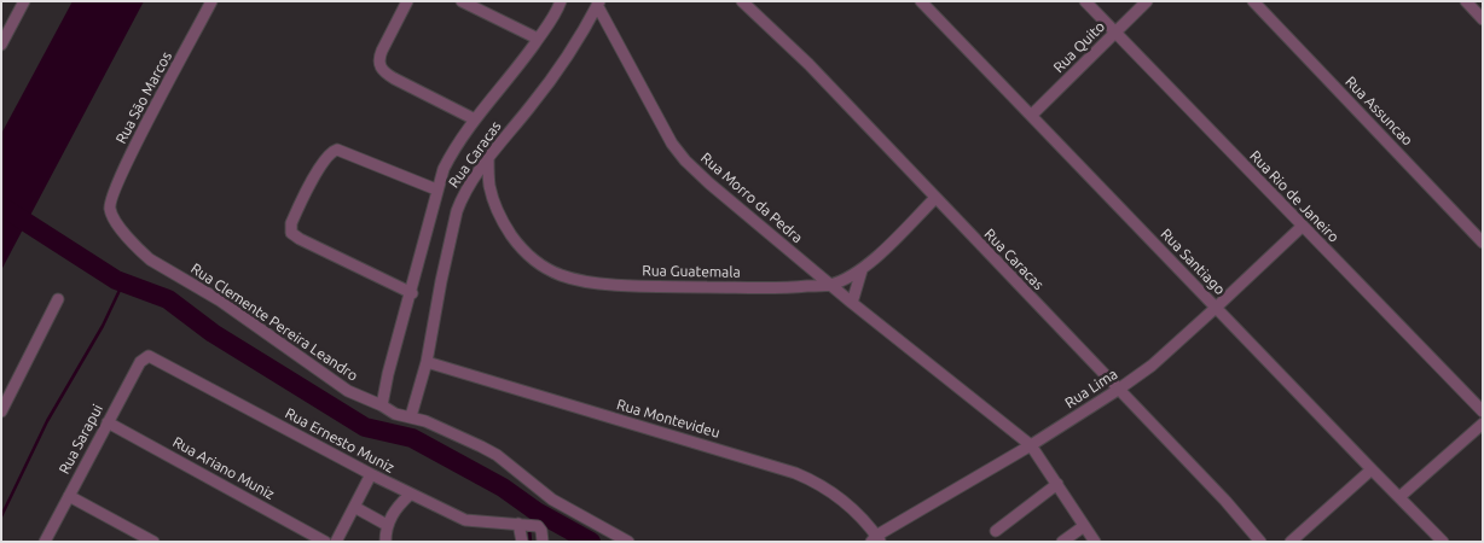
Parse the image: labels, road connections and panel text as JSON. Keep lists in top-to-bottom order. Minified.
{"streets":{"street":["Rua Quito","Rua Sāo Marcos","Rua Assuncao","Rua Caracas","Rua Rio de Janeiro","Rua Morro da Pedra","Rua Santiago","Rua Guatemala","Rua Clemente Pereira Leandro","Rua Lima","Rua Montevideu","Rua Sarapui","Rua Ernesto Muniz","Rua Ariano Muniz"]},"crossings":[["Rua Quito","Rua Rio de Janeiro"],["Rua Quito","Rua Santiago"],["Rua Sāo Marcos","Rua Clemente Pereira Leandro"],["Rua Caracas","Rua Morro da Pedra"],["Rua Caracas","Rua Guatemala"],["Rua Caracas","Rua Clemente Pereira Leandro"],["Rua Caracas","Rua Lima"],["Rua Caracas","Rua Montevideu"],["Rua Rio de Janeiro","Rua Lima"],["Rua Morro da Pedra","Rua Guatemala"],["Rua Morro da Pedra","Rua Lima"],["Rua Santiago","Rua Lima"],["Rua Lima","Rua Montevideu"],["Rua Sarapui","Rua Ernesto Muniz"],["Rua Sarapui","Rua Ariano Muniz"]]}
